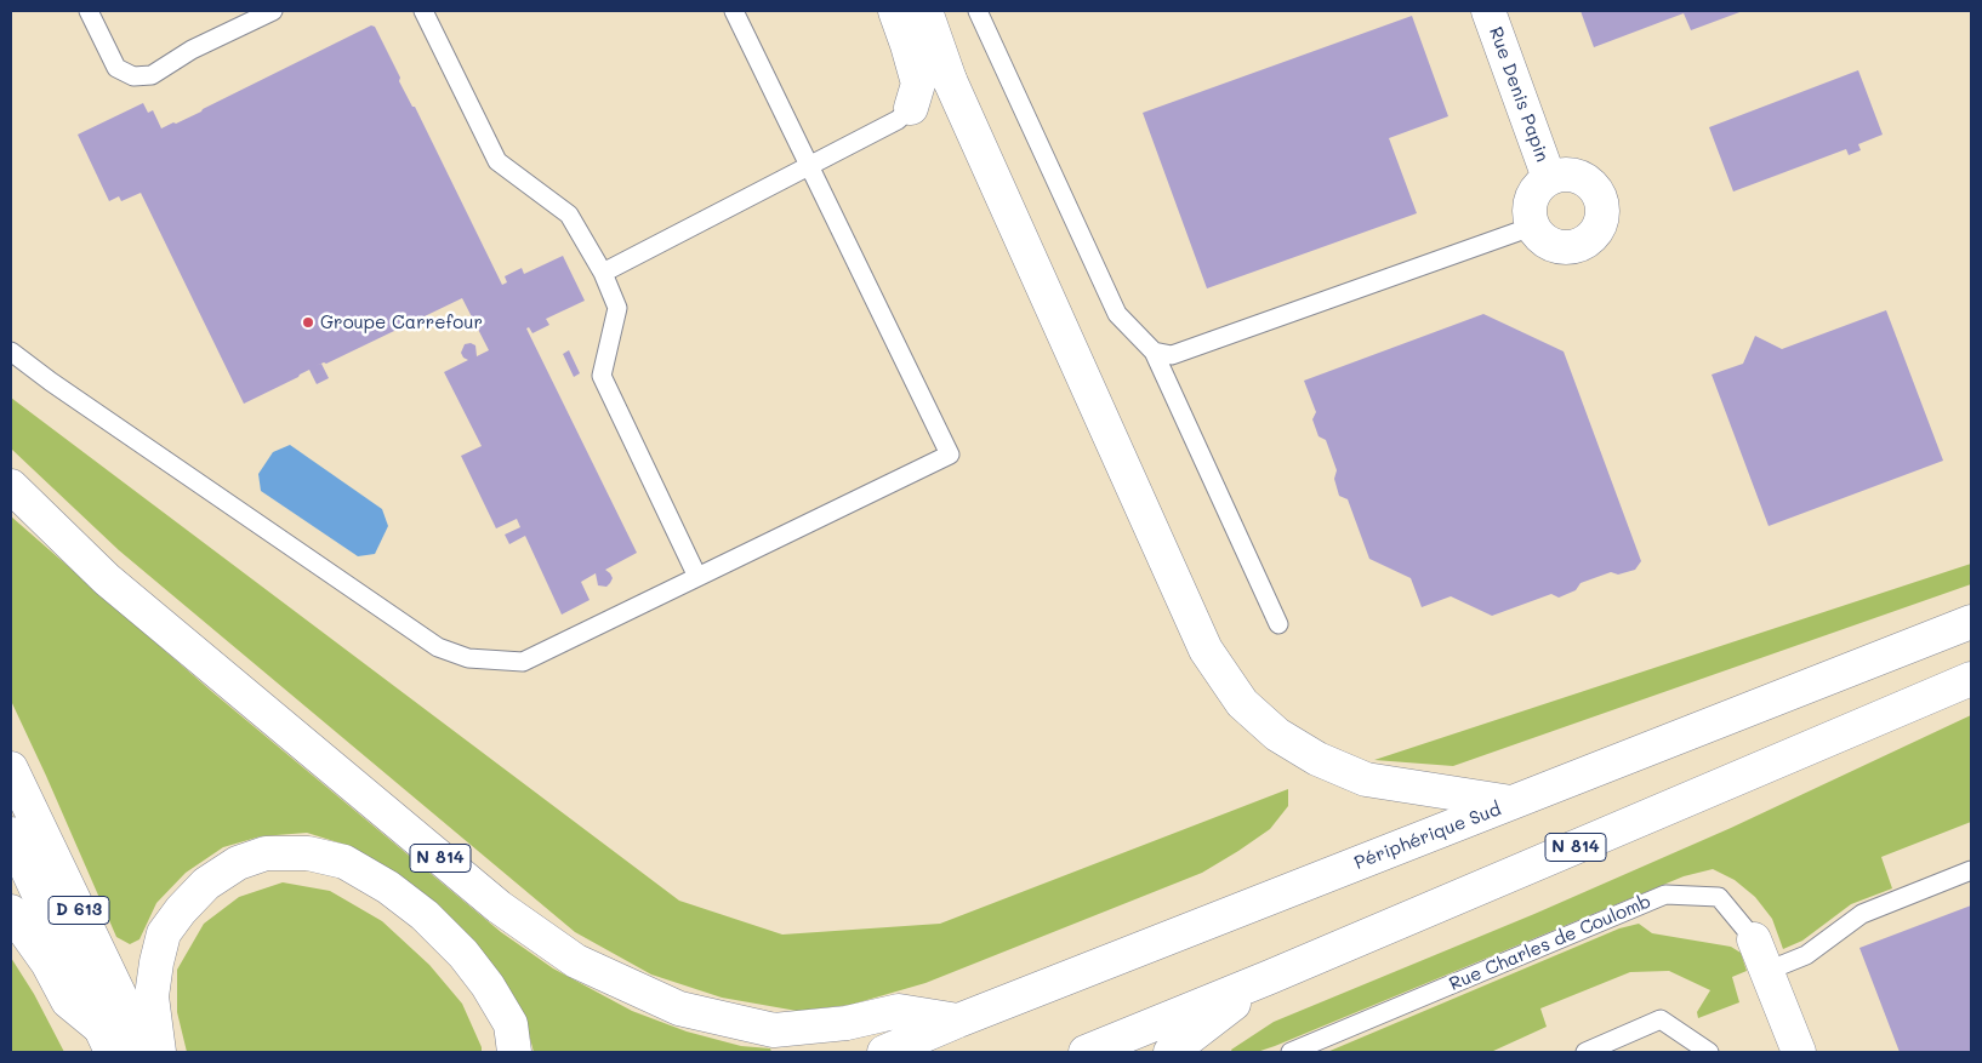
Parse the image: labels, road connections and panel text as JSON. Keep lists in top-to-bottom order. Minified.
{"streets":{"main road":["Rue Denis Papin","Périphérique Sud","N 814","D 613","Rue Charles de Coulomb"]},"crossings":[["Périphérique Sud","N 814"]],"places":["Groupe Carrefour"]}
